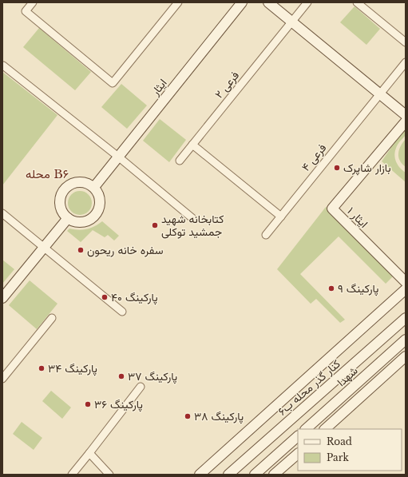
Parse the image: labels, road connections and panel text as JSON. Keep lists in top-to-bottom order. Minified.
{"streets":{"street":["فرعی ۲","ایثار","فرعی ۴","ایثار ۱","شهدا","کنار گذر محله ب۶"]},"districts":["محله B۶"],"places":["بازار شاپرک","کتابخانه شهید جمشید توکلی","سفره خانه ریحون","پارکینگ ۹","پارکینگ ۴۰","پارکینگ ۳۴","پارکینگ ۳۷","پارکینگ ۳۶","پارکینگ ۳۸"],"legend":["Road","Park"]}
